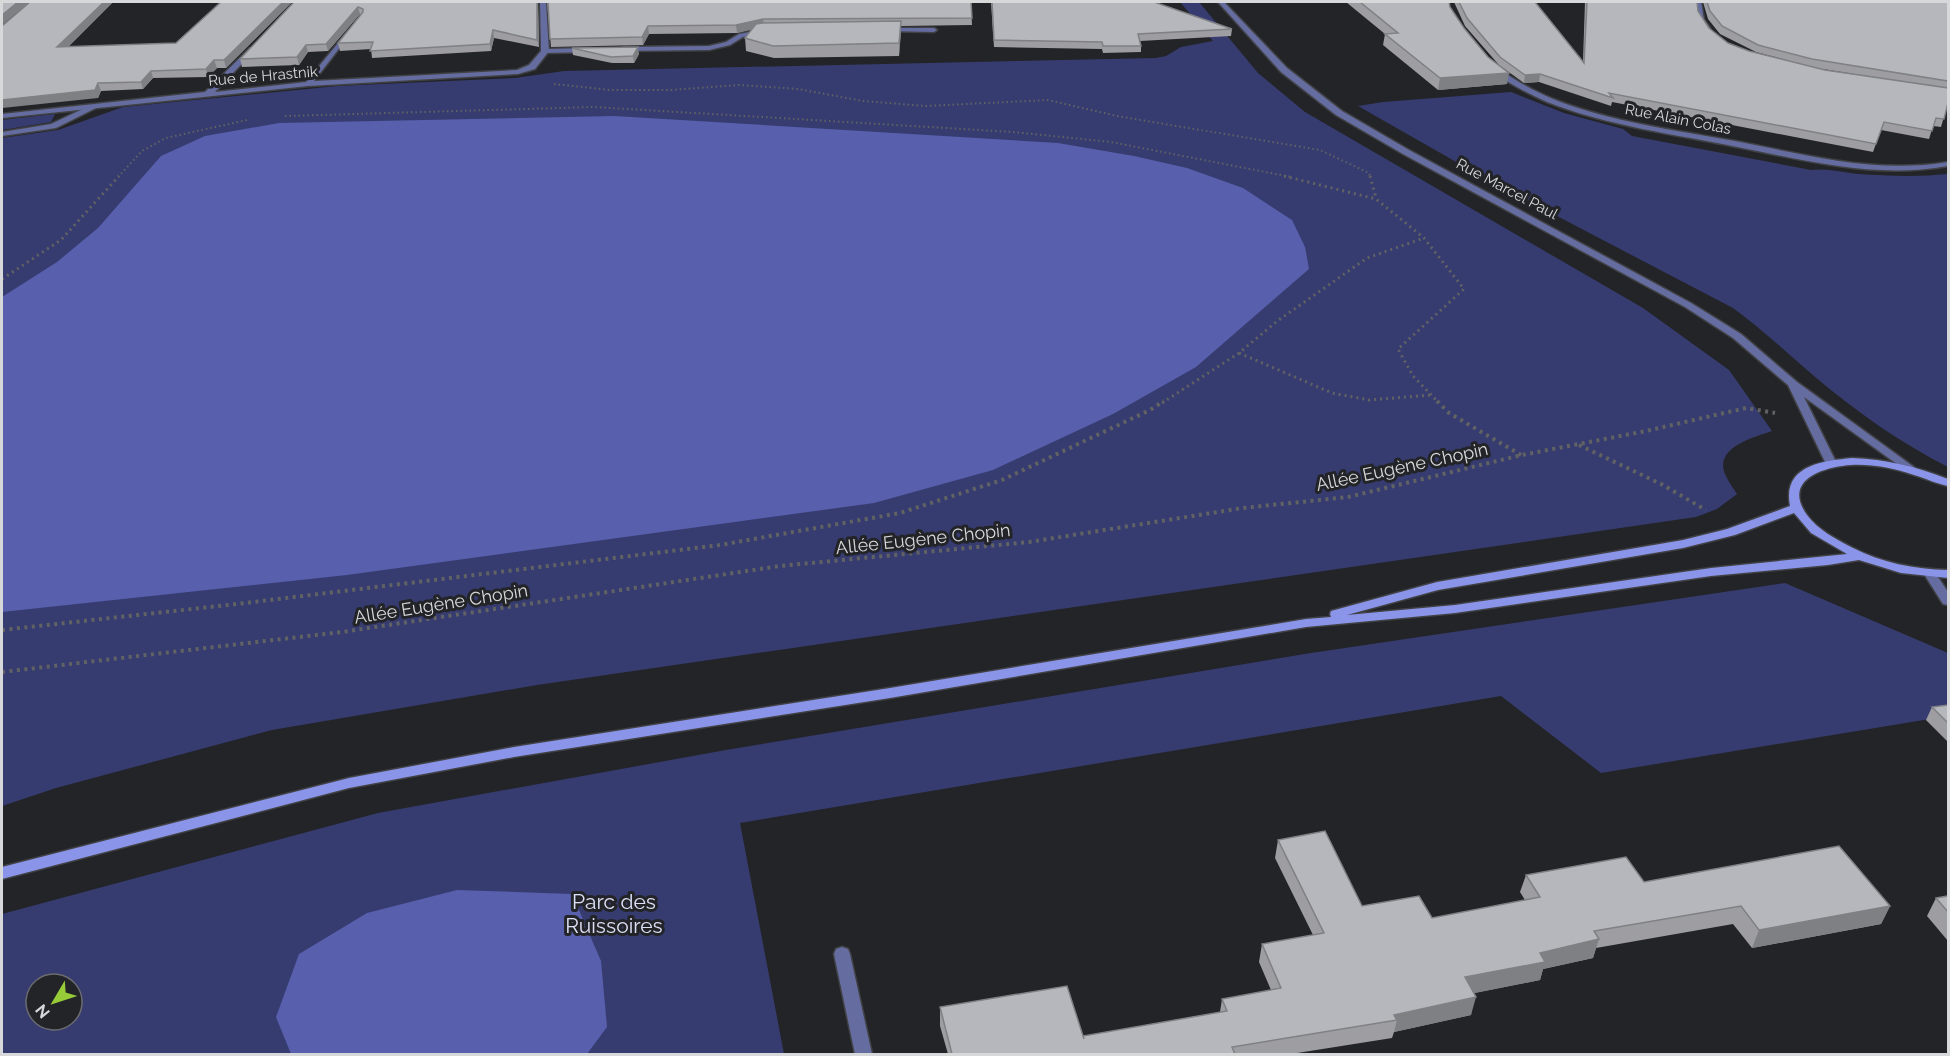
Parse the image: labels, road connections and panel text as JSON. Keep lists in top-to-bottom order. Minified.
{"streets":{"street":["Rue de Hrastnik","Rue Alain Colas","Rue Marcel Paul"],"path":["Allée Eugène Chopin"]},"crossings":[["Rue Marcel Paul","Allée Eugène Chopin"]],"parks":["Parc des Ruissoires"],"north":"bottom left"}
